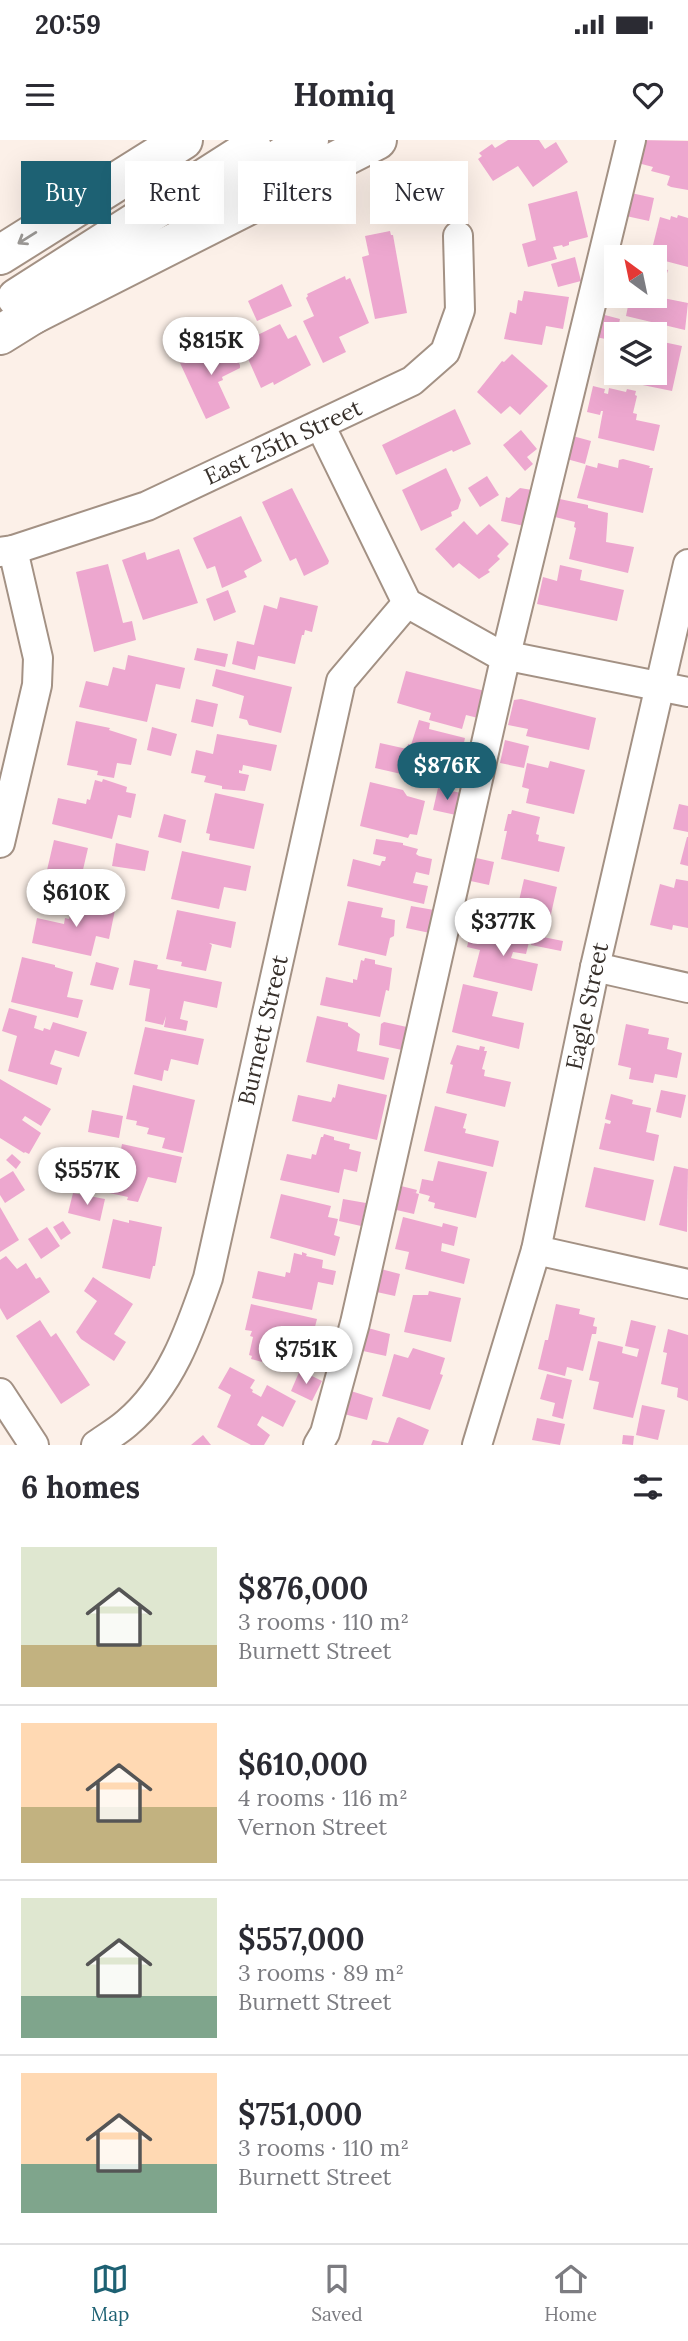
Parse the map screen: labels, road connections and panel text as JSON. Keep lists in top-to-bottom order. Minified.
{"streets":{"street":["East 25th Street","Eagle Street","Burnett Street"]},"north":"top left","page":{"status":"20:59","header":"Homiq","chip":["Buy","Rent","Filters","New"],"price":["$815K","$876K","$610K","$377K","$557K","$751K"],"heading":"6 homes","list":[{"name":"$876,000","note":"3 rooms · 110 m² · Burnett Street"},{"name":"$610,000","note":"4 rooms · 116 m² · Vernon Street"},{"name":"$557,000","note":"3 rooms · 89 m² · Burnett Street"},{"name":"$751,000","note":"3 rooms · 110 m² · Burnett Street"}],"tabs":["Map","Saved","Home"]}}
